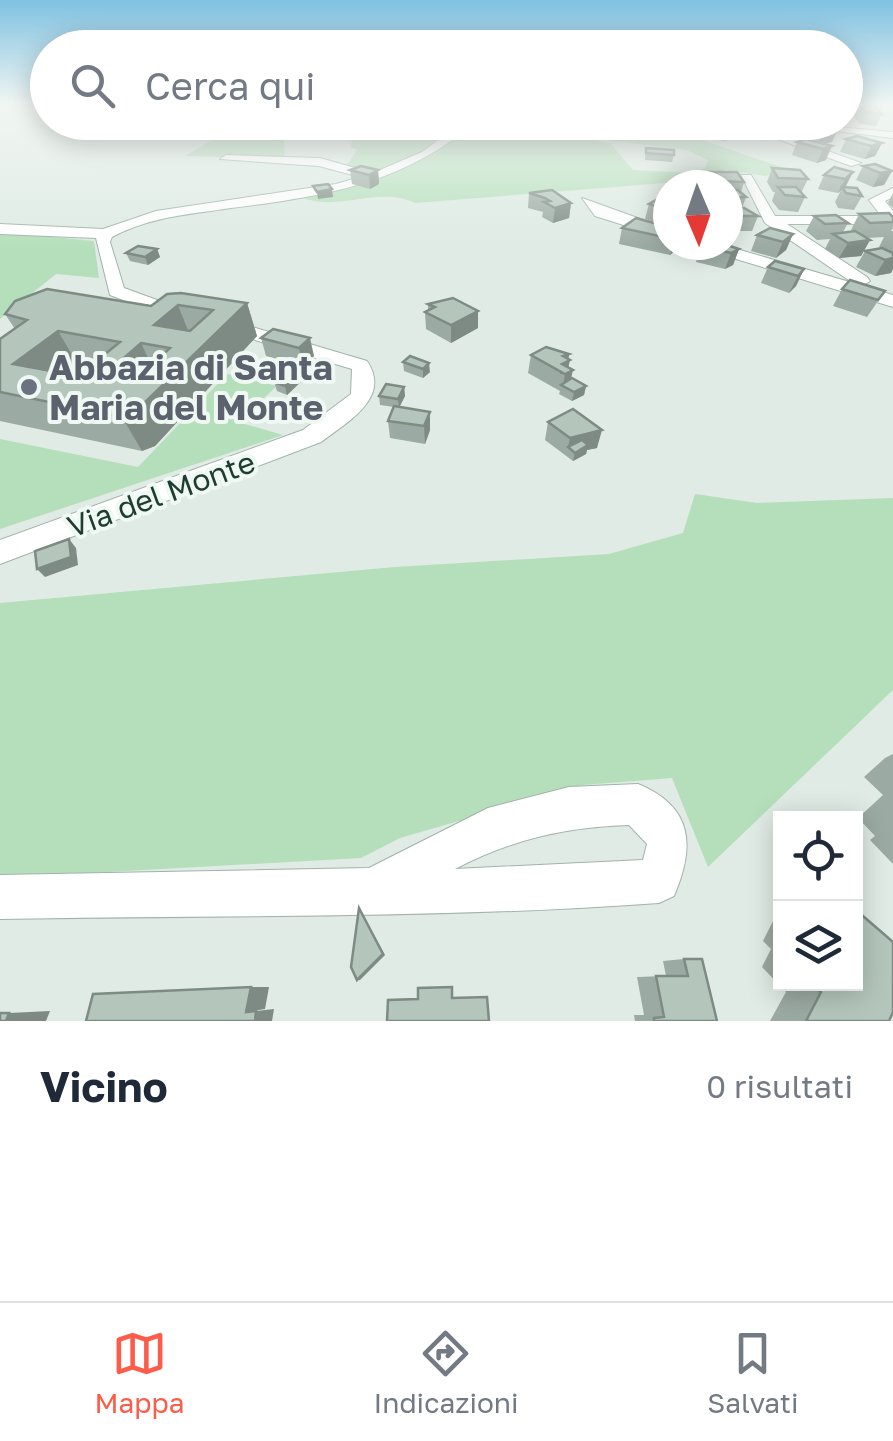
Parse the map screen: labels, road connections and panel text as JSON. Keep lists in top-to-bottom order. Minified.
{"streets":{"street":["Via del Monte"]},"places":["Abbazia di Santa Maria del Monte"],"north":"bottom","page":{"search":"Cerca qui","heading":["Vicino","0 risultati"],"nav":["Mappa","Indicazioni","Salvati"]}}
